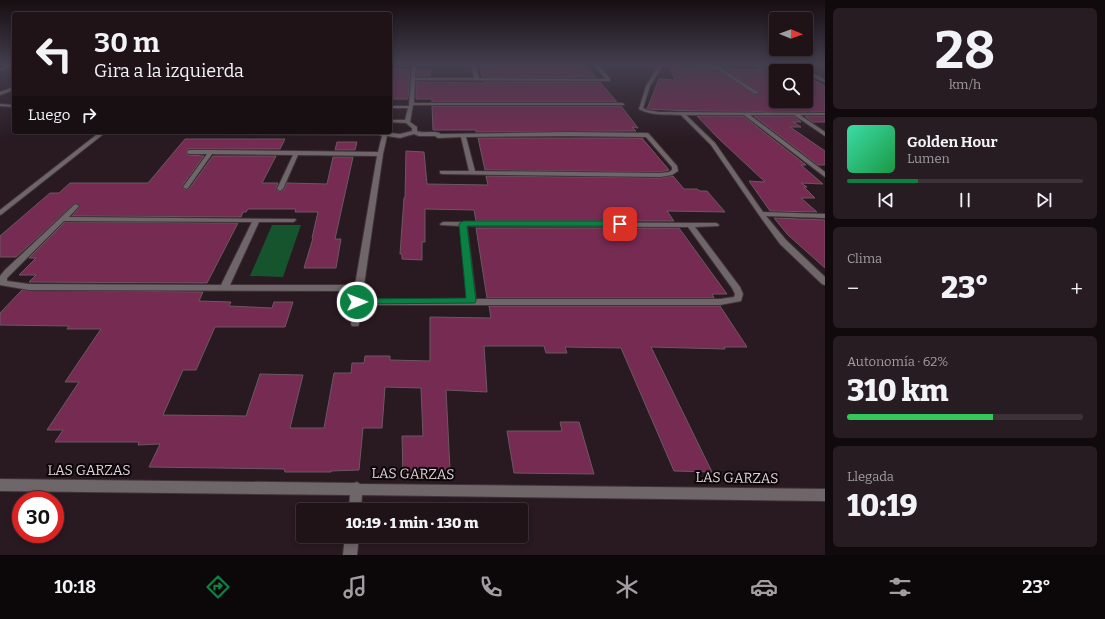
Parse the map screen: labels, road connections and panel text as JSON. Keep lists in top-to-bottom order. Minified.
{"streets":{"street":["LAS GARZAS"]},"north":"right","page":{"tile":[["28","km/h"],"Clima",["Autonomía · 62%","310 km"],["Llegada","10:19"]],"turn":["30 m","Gira a la izquierda"],"then":"Luego","song":["Golden Hour","Lumen"],"heat":["−","23°","+"],"limit":"30","trip":"10:19 · 1 min · 130 m","tabs":["10:18","23°"]}}
